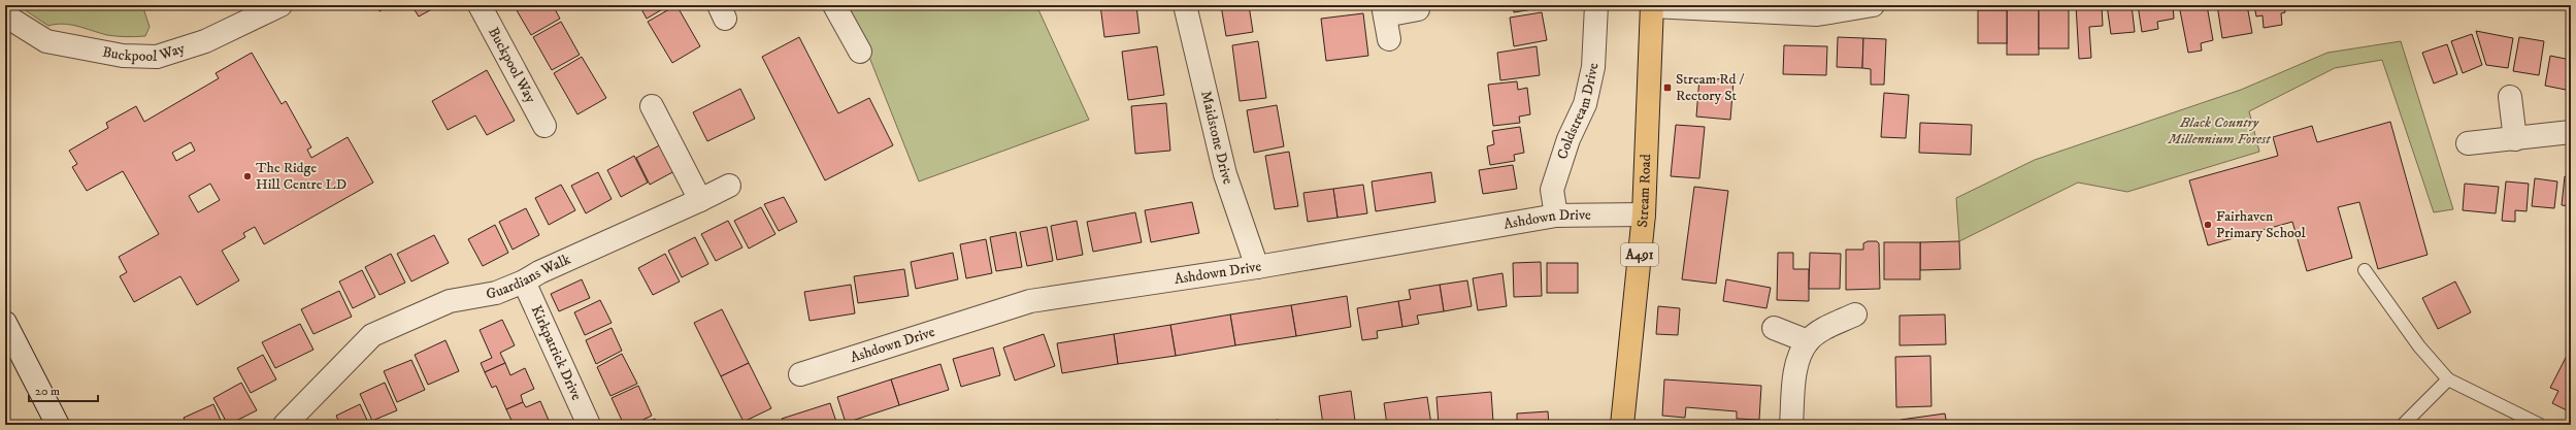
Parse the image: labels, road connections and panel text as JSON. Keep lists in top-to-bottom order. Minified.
{"streets":{"highway":["Stream Road","A491"],"street":["Buckpool Way","Coldstream Drive","Maidstone Drive","Ashdown Drive","Guardians Walk","Kirkpatrick Drive"]},"crossings":[["Coldstream Drive","Ashdown Drive"],["Maidstone Drive","Ashdown Drive"],["Stream Road","Ashdown Drive"],["Guardians Walk","Kirkpatrick Drive"]],"parks":["Black Country Millennium Forest"],"places":{"transit":["Stream Rd / Rectory St"],"other":["The Ridge Hill Centre LD","Fairhaven Primary School"]},"scale_bar":"20 m"}
